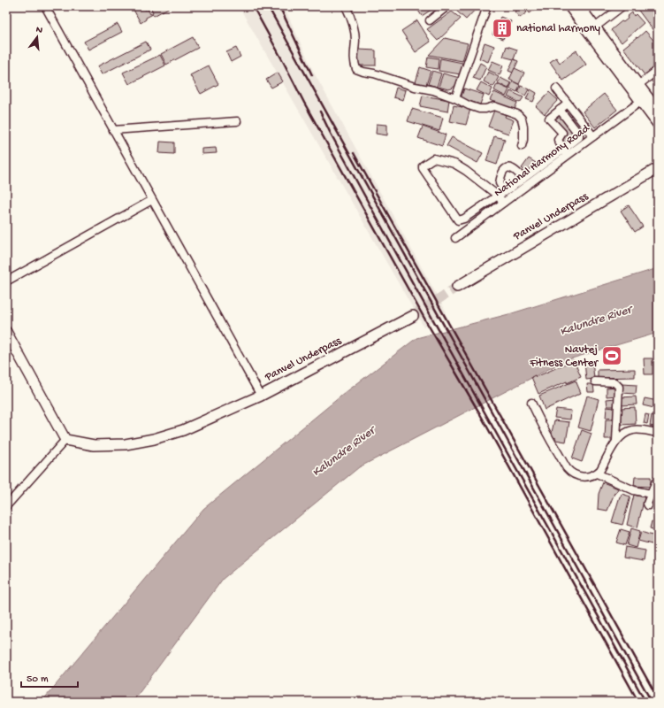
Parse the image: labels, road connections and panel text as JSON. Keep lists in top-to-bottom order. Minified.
{"streets":{"main road":["Panvel Underpass"],"street":["National Harmony Road"]},"water":["Kalundre River"],"places":{"building":["national harmony"],"sports":["Navtej Fitness Center"]},"scale_bar":"50 m","north":"top"}
